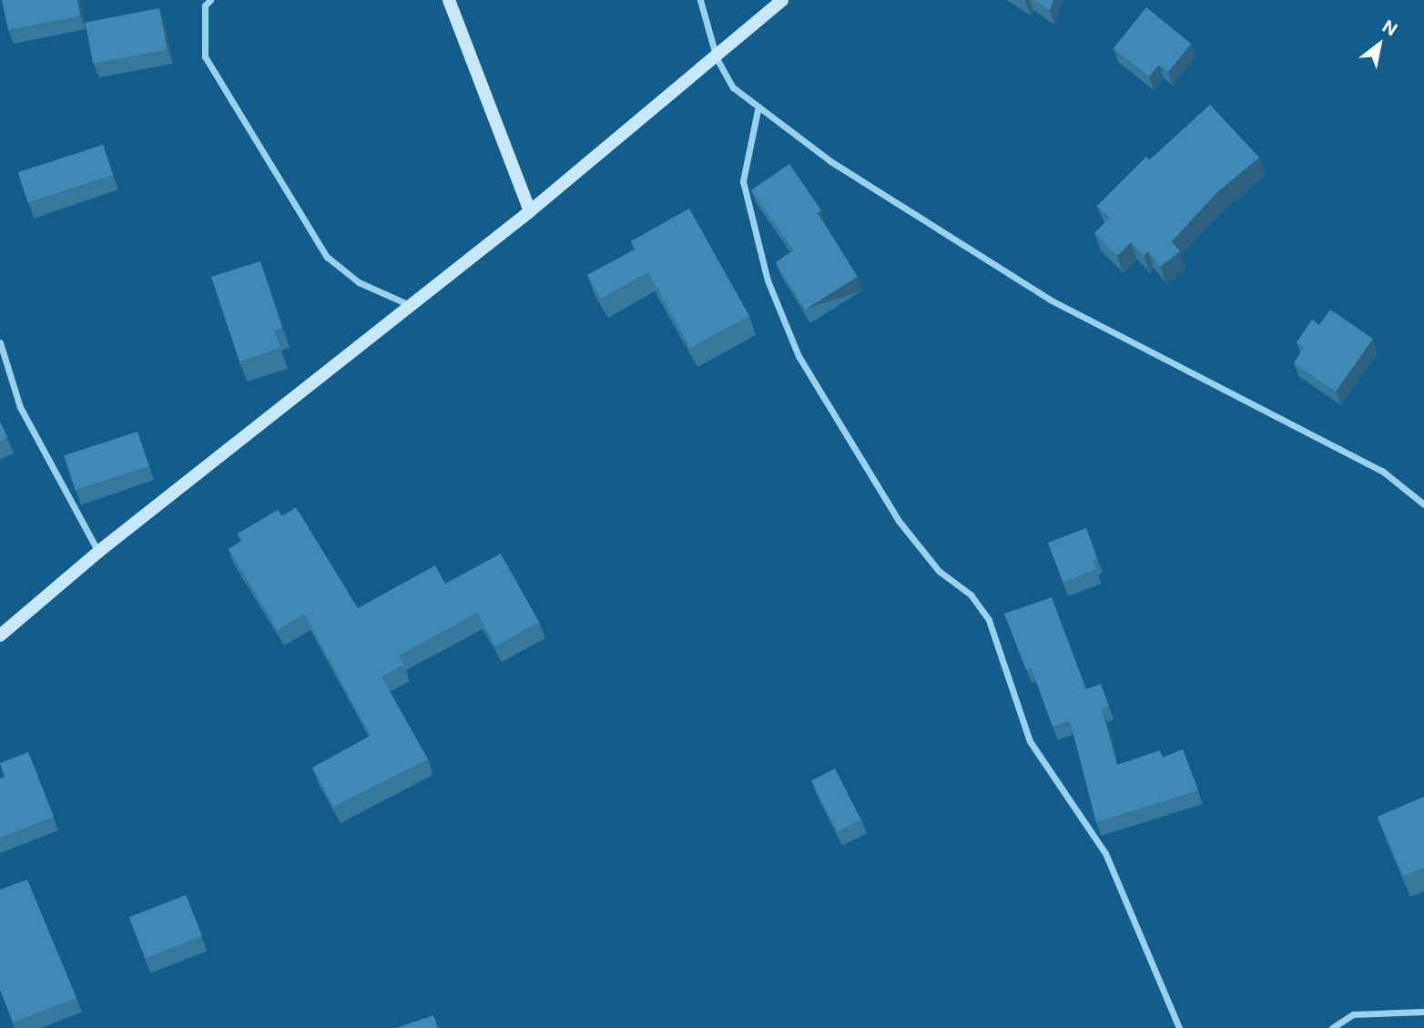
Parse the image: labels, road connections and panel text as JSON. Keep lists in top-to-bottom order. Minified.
{"north":"top right"}
